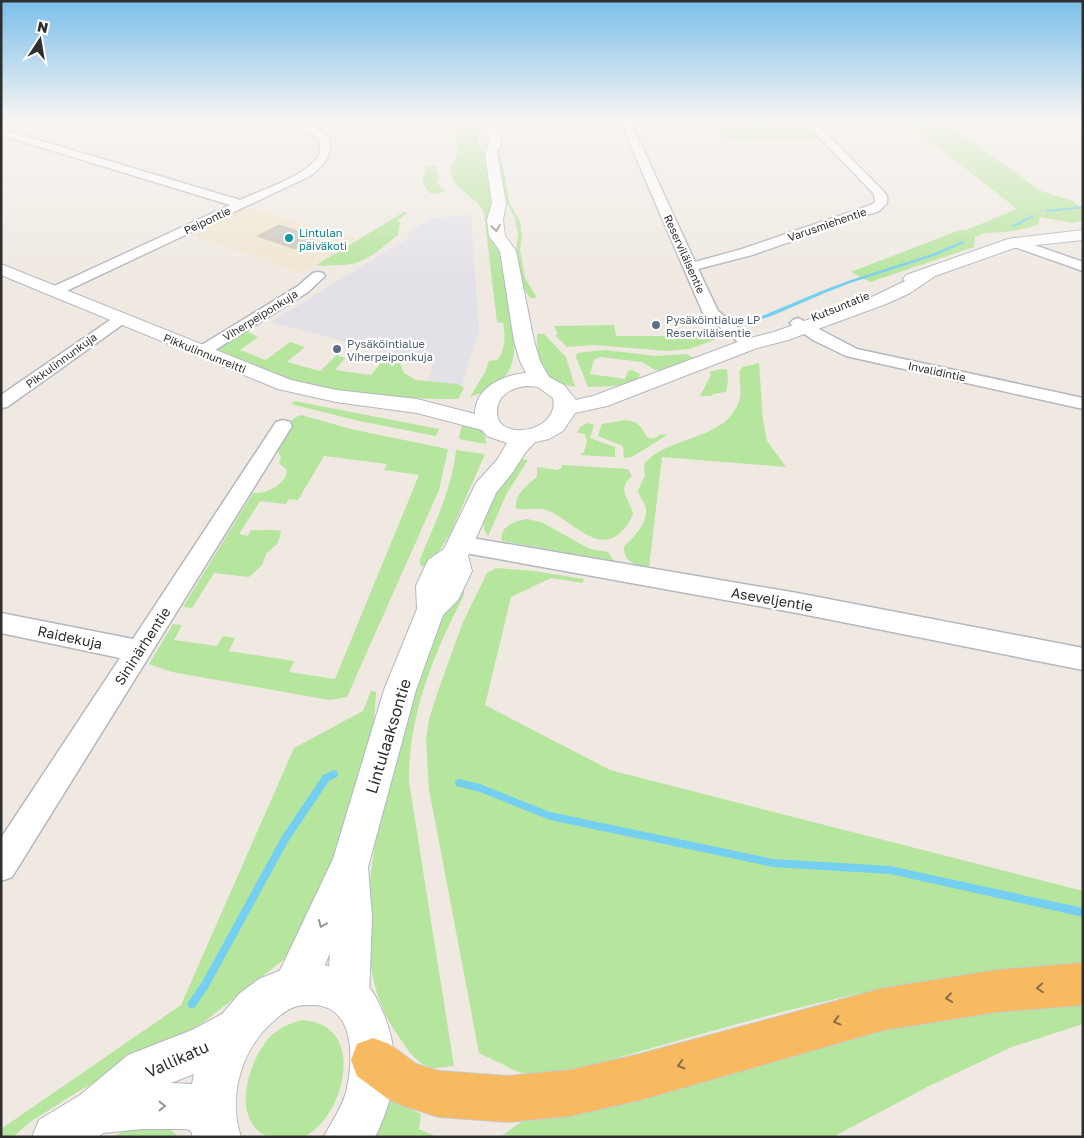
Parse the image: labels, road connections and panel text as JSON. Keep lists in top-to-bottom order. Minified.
{"streets":{"street":["Peipontie","Varusmiehentie","Reserviläisentie","Kutsuntatie","Viherpeiponkuja","Pikkulinnunreitti","Pikkulinnunkuja","Invalidintie","Aseveljentie","Raidekuja","Sininärhentie","Lintulaaksontie","Vallikatu"]},"crossings":[["Peipontie","Pikkulinnunreitti"],["Varusmiehentie","Reserviläisentie"],["Reserviläisentie","Kutsuntatie"],["Kutsuntatie","Pikkulinnunreitti"],["Kutsuntatie","Invalidintie"],["Viherpeiponkuja","Pikkulinnunreitti"],["Pikkulinnunreitti","Pikkulinnunkuja"],["Aseveljentie","Lintulaaksontie"],["Raidekuja","Sininärhentie"]],"one_way":["Vallikatu"],"places":["Lintulan päiväkoti","Pysäköintialue LP Reserviläisentie","Pysäköintialue Viherpeiponkuja"],"north":"top"}
